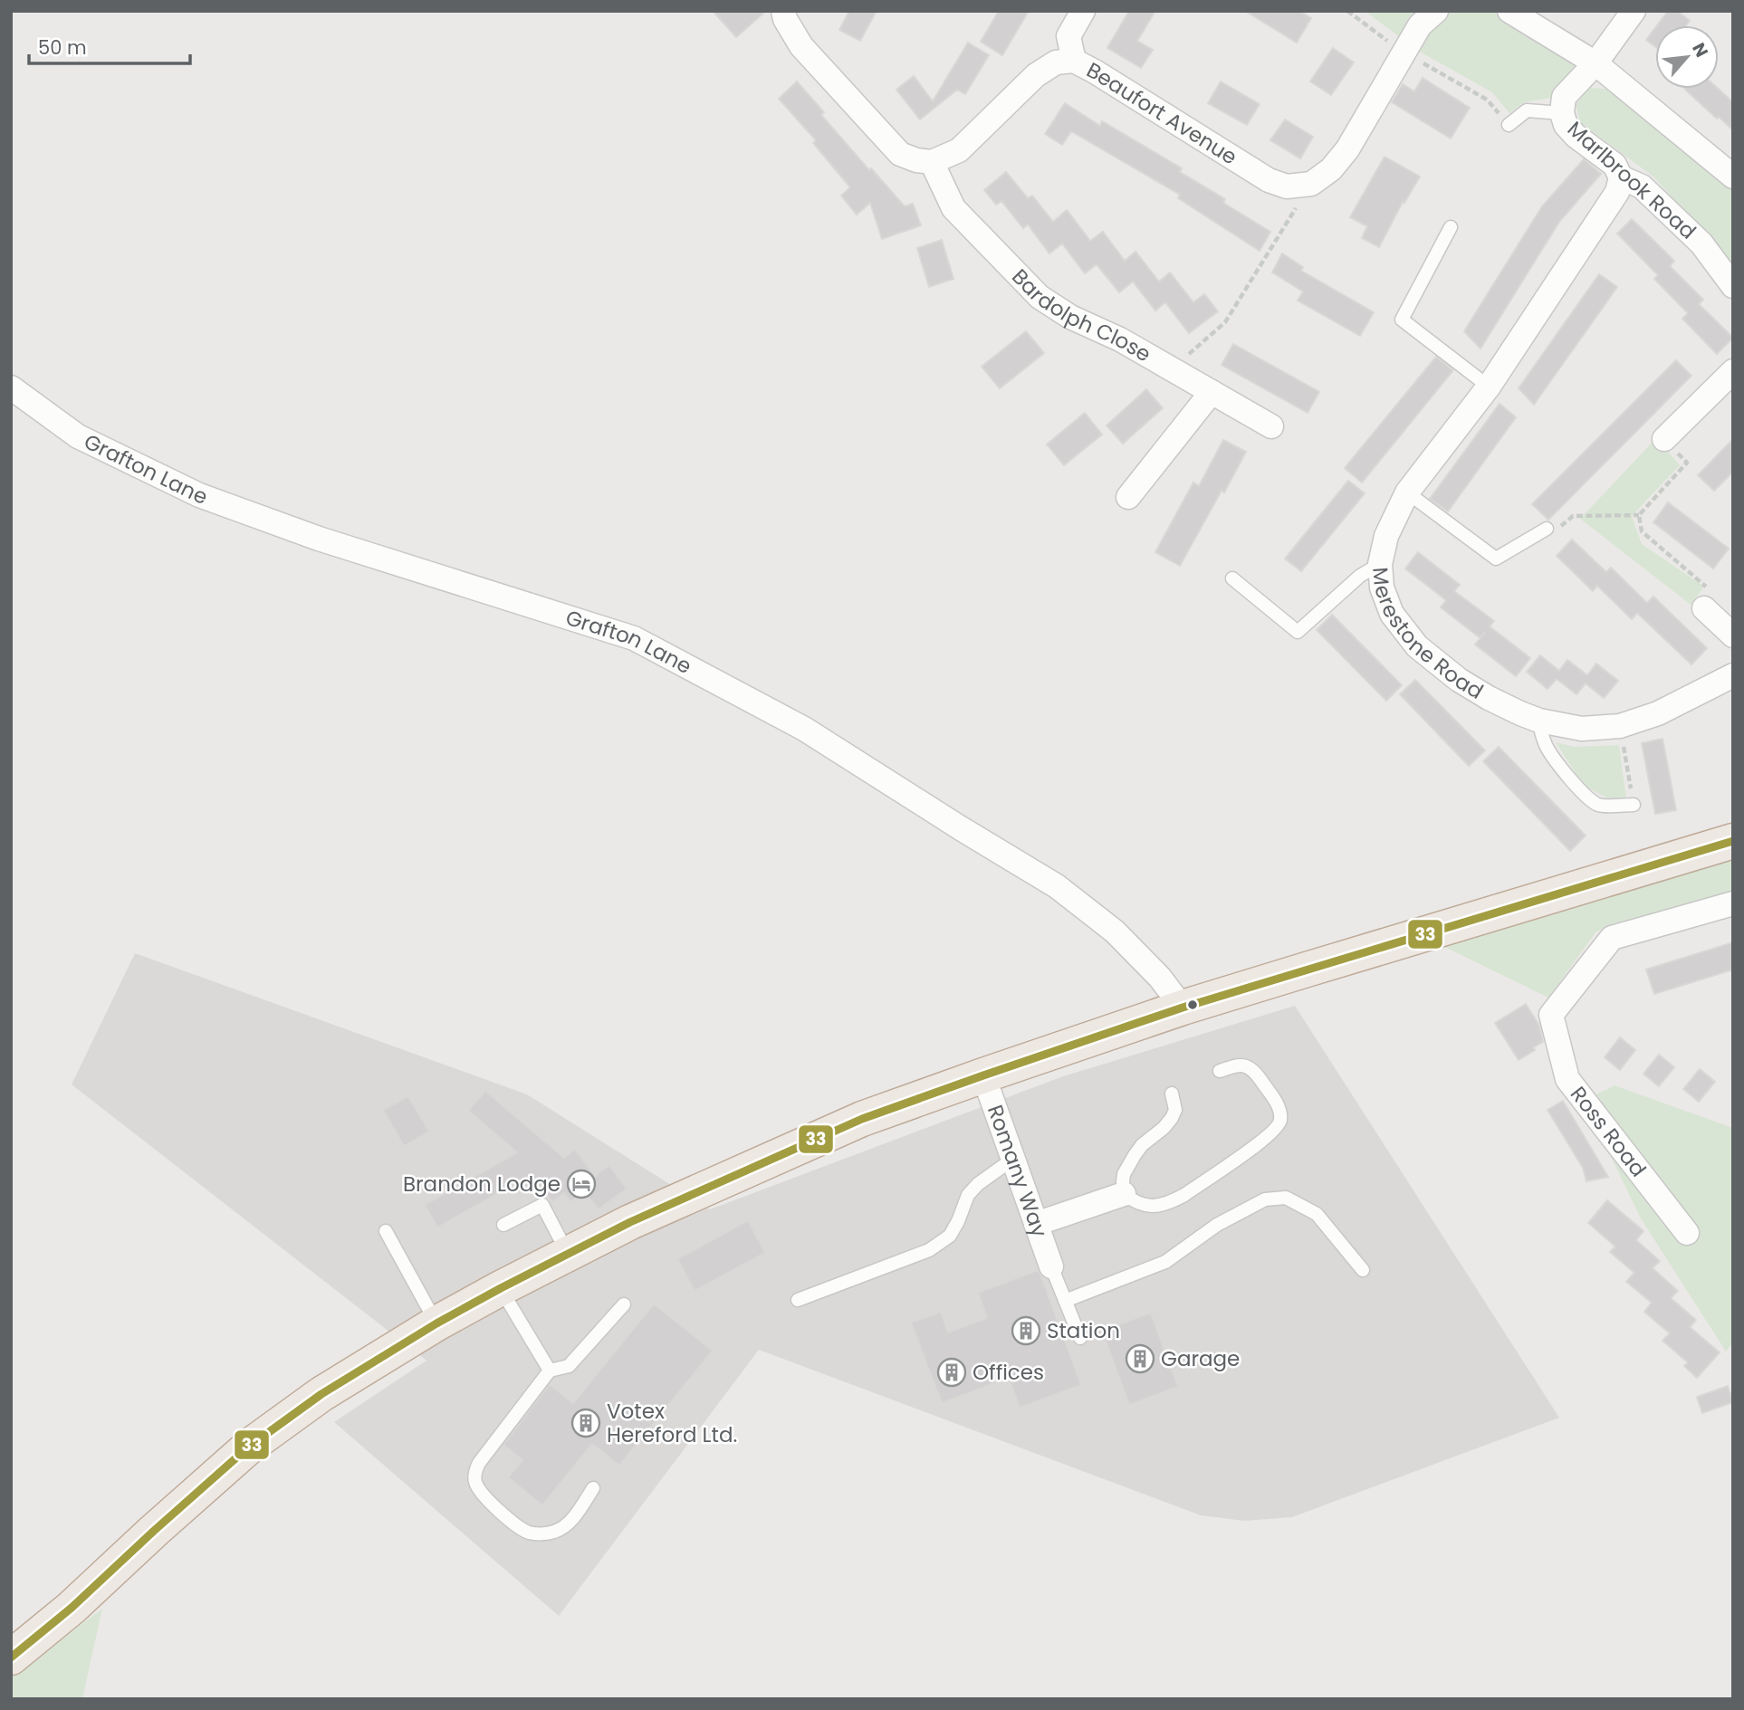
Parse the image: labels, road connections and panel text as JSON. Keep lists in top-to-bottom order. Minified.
{"streets":{"street":["Beaufort Avenue","Marlbrook Road","Bardolph Close","Grafton Lane","Merestone Road","Ross Road","Romany Way"]},"crossings":[["Beaufort Avenue","Bardolph Close"],["Marlbrook Road","Merestone Road"]],"places":{"hotel":["Brandon Lodge"],"building":["Station","Garage","Offices","Votex Hereford Ltd."]},"lines":["transit line 33"],"scale_bar":"50 m","north":"top right"}
